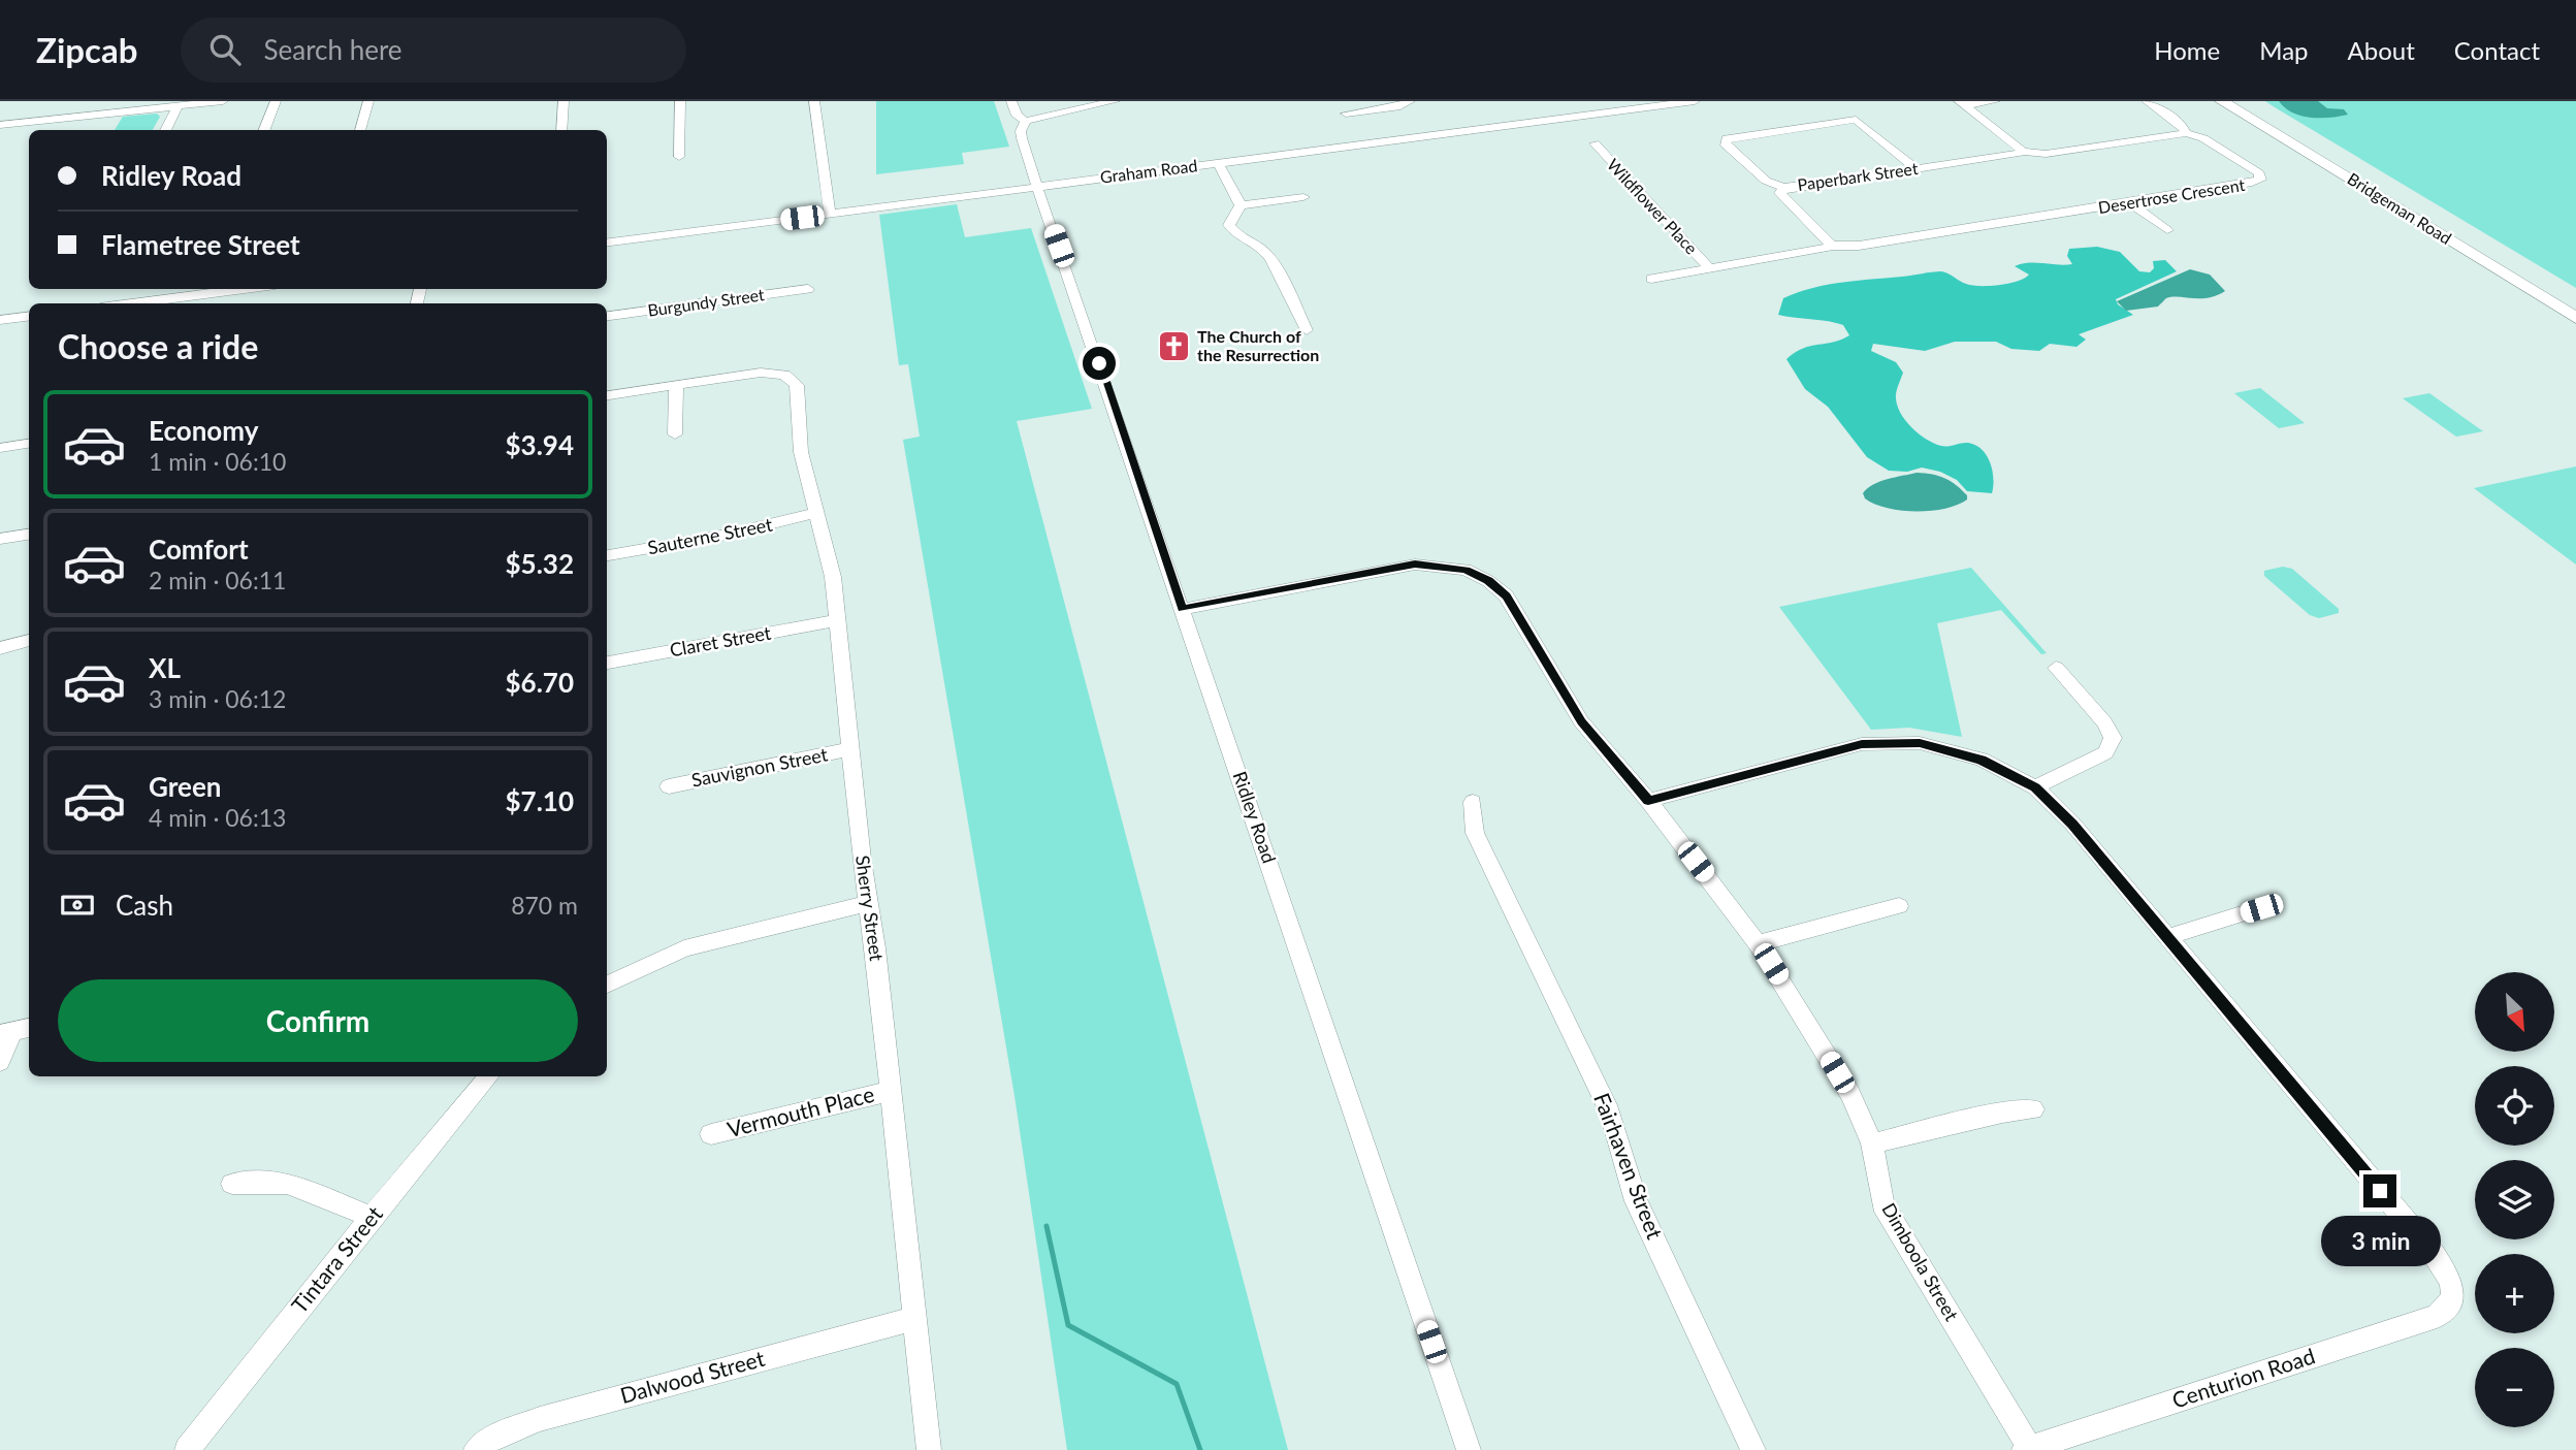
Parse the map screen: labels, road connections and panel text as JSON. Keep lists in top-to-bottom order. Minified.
{"streets":{"main road":["Bridgeman Road"],"street":["Graham Road","Paperbark Street","Desertrose Crescent","Wildflower Place","Burgundy Street","Sauterne Street","Claret Street","Sauvignon Street","Ridley Road","Sherry Street","Vermouth Place","Fairhaven Street","Tintara Street","Dimboola Street","Dalwood Street","Centurion Road"]},"crossings":[["Graham Road","Ridley Road"],["Paperbark Street","Desertrose Crescent"],["Sauterne Street","Sherry Street"],["Claret Street","Sherry Street"],["Sauvignon Street","Sherry Street"],["Ridley Road","Dimboola Street"],["Sherry Street","Vermouth Place"],["Sherry Street","Dalwood Street"],["Dimboola Street","Centurion Road"]],"places":{"church":["The Church of the Resurrection"]},"north":"bottom right","page":{"header":"Zipcab","search":"Search here","nav":["Home","Map","About","Contact"],"banner":["Ridley Road","Flametree Street"],"heading":"Choose a ride","list":[{"name":"Economy","note":"1 min · 06:10","value":"$3.94"},{"name":"Comfort","note":"2 min · 06:11","value":"$5.32"},{"name":"XL","note":"3 min · 06:12","value":"$6.70"},{"name":"Green","note":"4 min · 06:13","value":"$7.10"}],"pay":["Cash","870 m"],"buttons":"Confirm","map_buttons":["+","−"],"bubble":"3 min"}}
